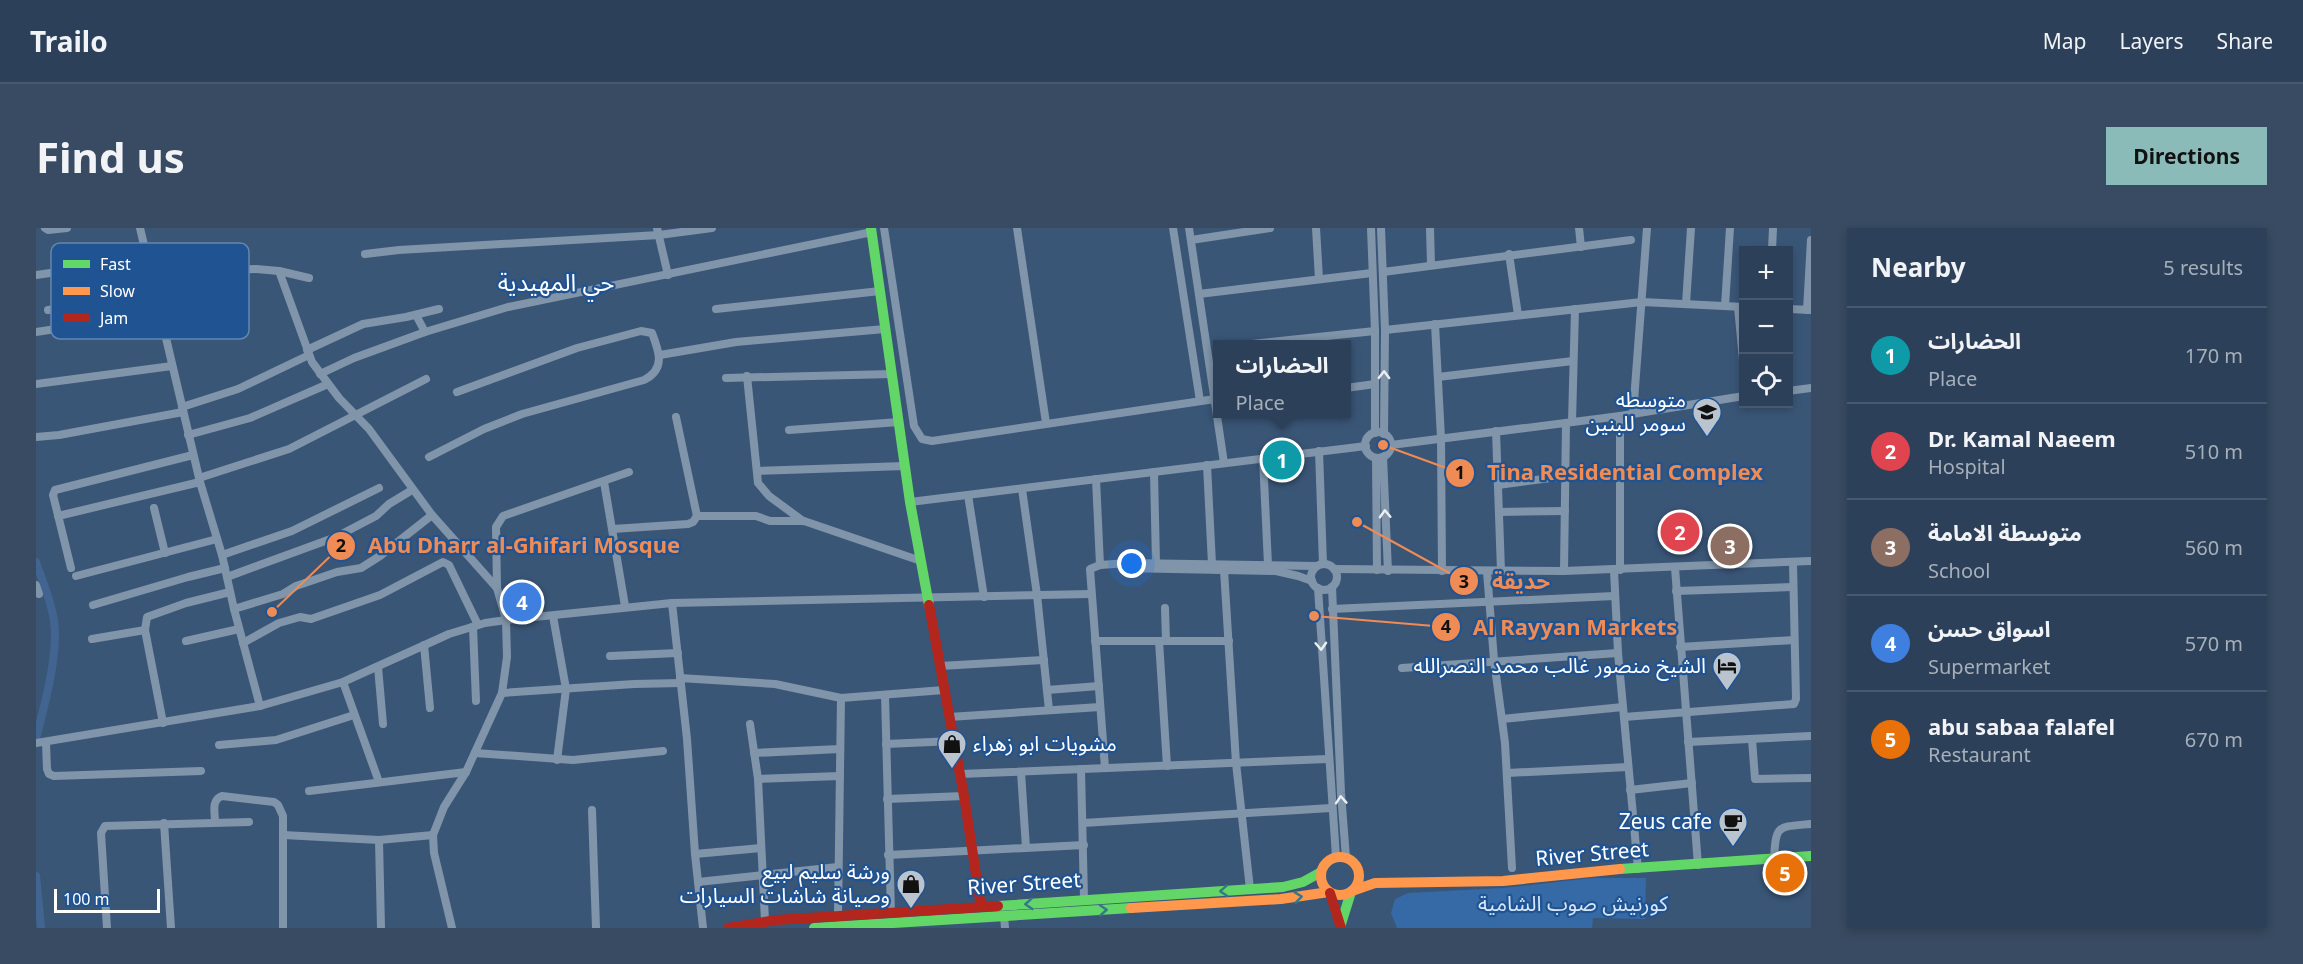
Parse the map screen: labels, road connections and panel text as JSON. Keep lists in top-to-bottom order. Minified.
{"streets":{"main road":["River Street"]},"districts":["حي المهيدية"],"parks":["كورنيش صوب الشامية"],"places":{"school or university":["متوسطه سومر للبنين"],"other":["Tina Residential Complex","حديقة","Abu Dharr al-Ghifari Mosque","Al Rayyan Markets"],"hotel":["الشيخ منصور غالب محمد النصرالله"],"shop":["مشويات ابو زهراء","ورشة سليم لبيع وصيانة شاشات السيارات"],"cafe":["Zeus cafe"]},"legend":["Fast","Slow","Jam"],"scale_bar":"100 m","page":{"header":"Trailo","nav":["Map","Layers","Share"],"buttons":"Directions","title":"Find us","heading":["Nearby","5 results"],"map_buttons":["+","−"],"list":[{"mark":"1","name":"الحضارات","note":"Place","value":"170 m"},{"mark":"2","name":"Dr. Kamal Naeem","note":"Hospital","value":"510 m"},{"mark":"3","name":"متوسطة الامامة","note":"School","value":"560 m"},{"mark":"4","name":"اسواق حسن","note":"Supermarket","value":"570 m"},{"mark":"5","name":"abu sabaa falafel","note":"Restaurant","value":"670 m"}],"popup":["الحضارات","Place"],"pins":["1","2","3","4","5"],"scale":"100 m"}}
